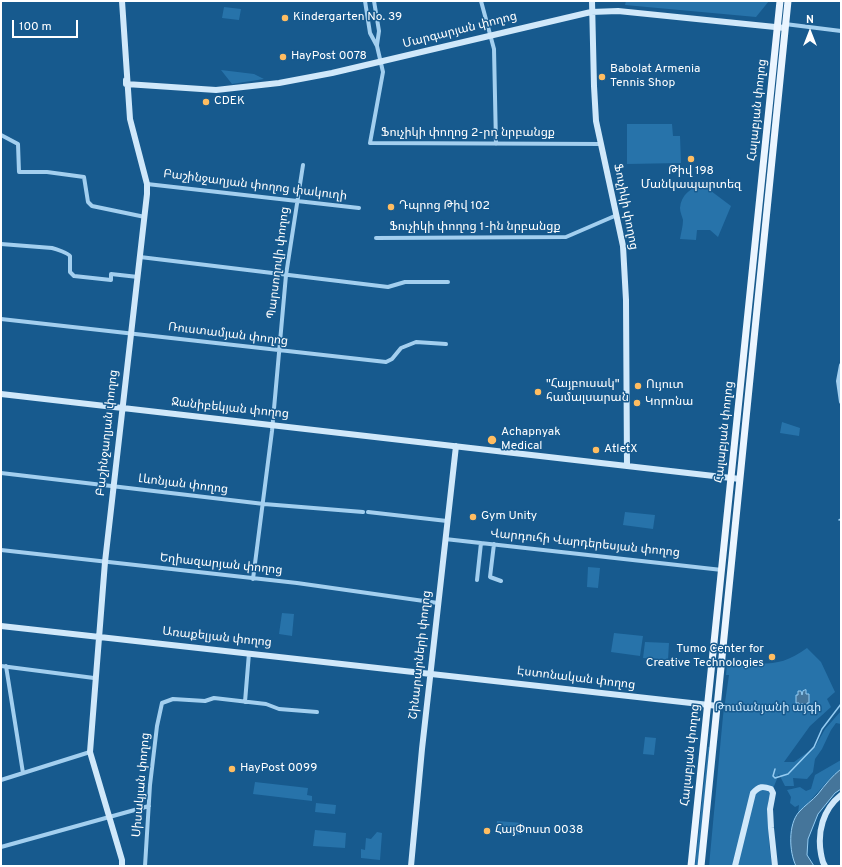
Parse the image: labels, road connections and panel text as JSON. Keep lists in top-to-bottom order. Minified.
{"streets":{"main road":["Մարգարյան փողոց","Հալաբյան փողոց","Ֆուչիկի փողոց","Ջանիբեկյան փողոց","Բաշինջաղյան փողոց","Առաքելյան փողոց","Շինարարների փողոց","Էստոնական փողոց"],"street":["Ֆուչիկի փողոց 2-րդ նրբանցք","Բաշինջաղյան փողոց փակուղի","Ֆուչիկի փողոց 1-ին նրբանցք","Պարսողովի փողոց","Ռուստամյան փողոց","Լևոնյան փողոց","Վարդուհի Վարդերեսյան փողոց","Եղիազարյան փողոց","Սիսակյան փողոց"]},"crossings":[["Մարգարյան փողոց","Հալաբյան փողոց"],["Մարգարյան փողոց","Ֆուչիկի փողոց 2-րդ նրբանցք"],["Մարգարյան փողոց","Ֆուչիկի փողոց"],["Մարգարյան փողոց","Բաշինջաղյան փողոց"],["Հալաբյան փողոց","Ջանիբեկյան փողոց"],["Հալաբյան փողոց","Վարդուհի Վարդերեսյան փողոց"],["Հալաբյան փողոց","Էստոնական փողոց"],["Ֆուչիկի փողոց 2-րդ նրբանցք","Ֆուչիկի փողոց"],["Բաշինջաղյան փողոց փակուղի","Պարսողովի փողոց"],["Բաշինջաղյան փողոց փակուղի","Բաշինջաղյան փողոց"],["Ֆուչիկի փողոց","Ֆուչիկի փողոց 1-ին նրբանցք"],["Ֆուչիկի փողոց","Ջանիբեկյան փողոց"],["Պարսողովի փողոց","Ռուստամյան փողոց"],["Պարսողովի փողոց","Ջանիբեկյան փողոց"],["Պարսողովի փողոց","Լևոնյան փողոց"],["Պարսողովի փողոց","Եղիազարյան փողոց"],["Ռուստամյան փողոց","Բաշինջաղյան փողոց"],["Ջանիբեկյան փողոց","Բաշինջաղյան փողոց"],["Ջանիբեկյան փողոց","Շինարարների փողոց"],["Բաշինջաղյան փողոց","Լևոնյան փողոց"],["Բաշինջաղյան փողոց","Եղիազարյան փողոց"],["Բաշինջաղյան փողոց","Առաքելյան փողոց"],["Լևոնյան փողոց","Շինարարների փողոց"],["Վարդուհի Վարդերեսյան փողոց","Շինարարների փողոց"],["Եղիազարյան փողոց","Շինարարների փողոց"],["Առաքելյան փողոց","Շինարարների փողոց"],["Առաքելյան փողոց","Էստոնական փողոց"],["Շինարարների փողոց","Էստոնական փողոց"]],"parks":["Թումանյանի այգի"],"places":["Kindergarten No. 39","HayPost 0078","Babolat Armenia Tennis Shop","CDEK","Թիվ 198 Մանկապարտեզ","Դպրոց Թիվ 102","Ույուտ","\"Հայբուսակ\" համալսարան","Կորոնա","Achapnyak Medical","AtletX","Gym Unity","Tumo Center for Creative Technologies","HayPost 0099","ՀայՓոստ 0038"],"scale_bar":"100 m","north":"top"}
